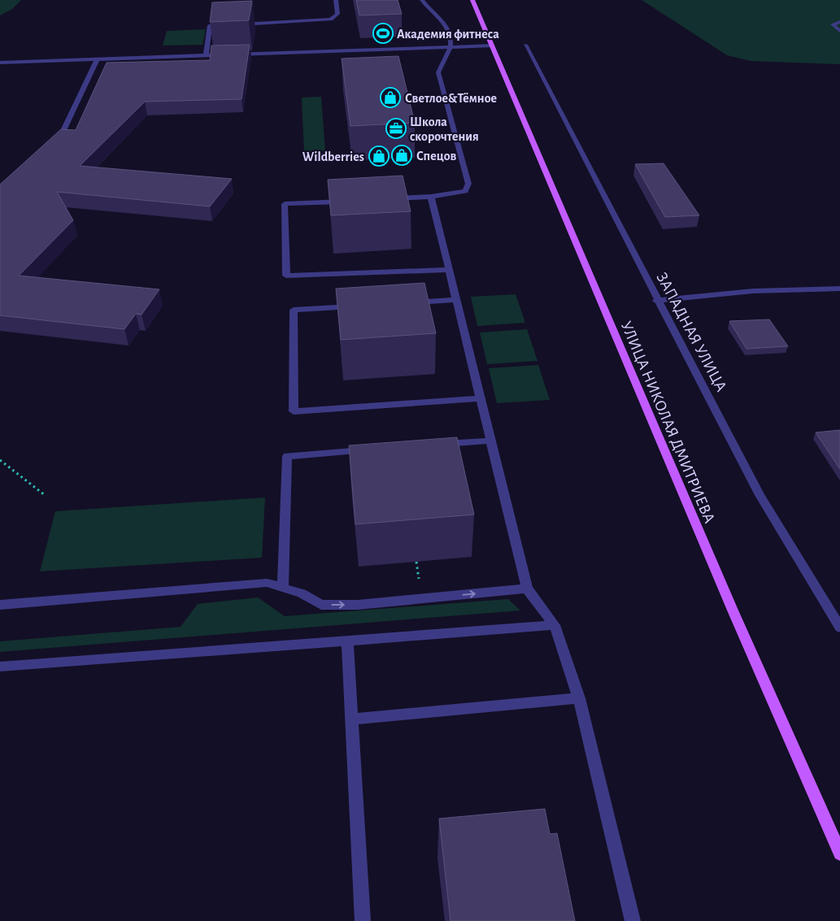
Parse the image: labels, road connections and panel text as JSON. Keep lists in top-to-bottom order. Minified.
{"streets":{"main road":["УЛИЦА НИКОЛАЯ ДМИТРИЕВА"],"street":["ЗАПАДНАЯ УЛИЦА"]},"places":{"sports":["Академия фитнеса"],"shop":["Светлое&Тёмное","Спецов","Wildberries"],"office":["Школа скорочтения"]}}
